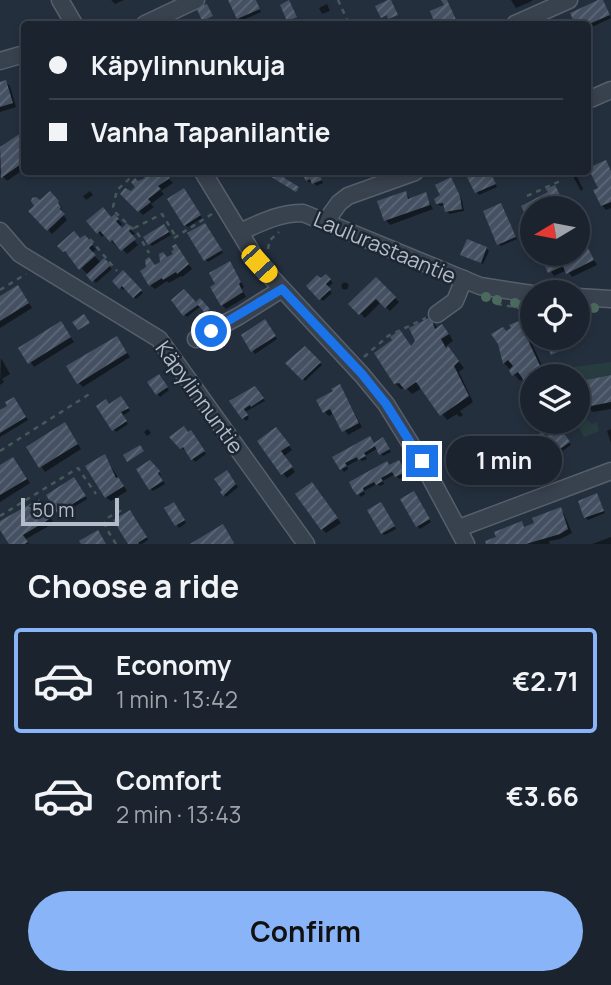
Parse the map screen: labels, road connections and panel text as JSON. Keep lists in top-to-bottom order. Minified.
{"streets":{"street":["Laulurastaantie","Käpylinnuntie"]},"scale_bar":"50 m","north":"left","page":{"banner":["Käpylinnunkuja","Vanha Tapanilantie"],"bubble":"1 min","scale":"50 m","heading":"Choose a ride","list":[{"name":"Economy","note":"1 min · 13:42","value":"€2.71"},{"name":"Comfort","note":"2 min · 13:43","value":"€3.66"}],"buttons":"Confirm"}}
